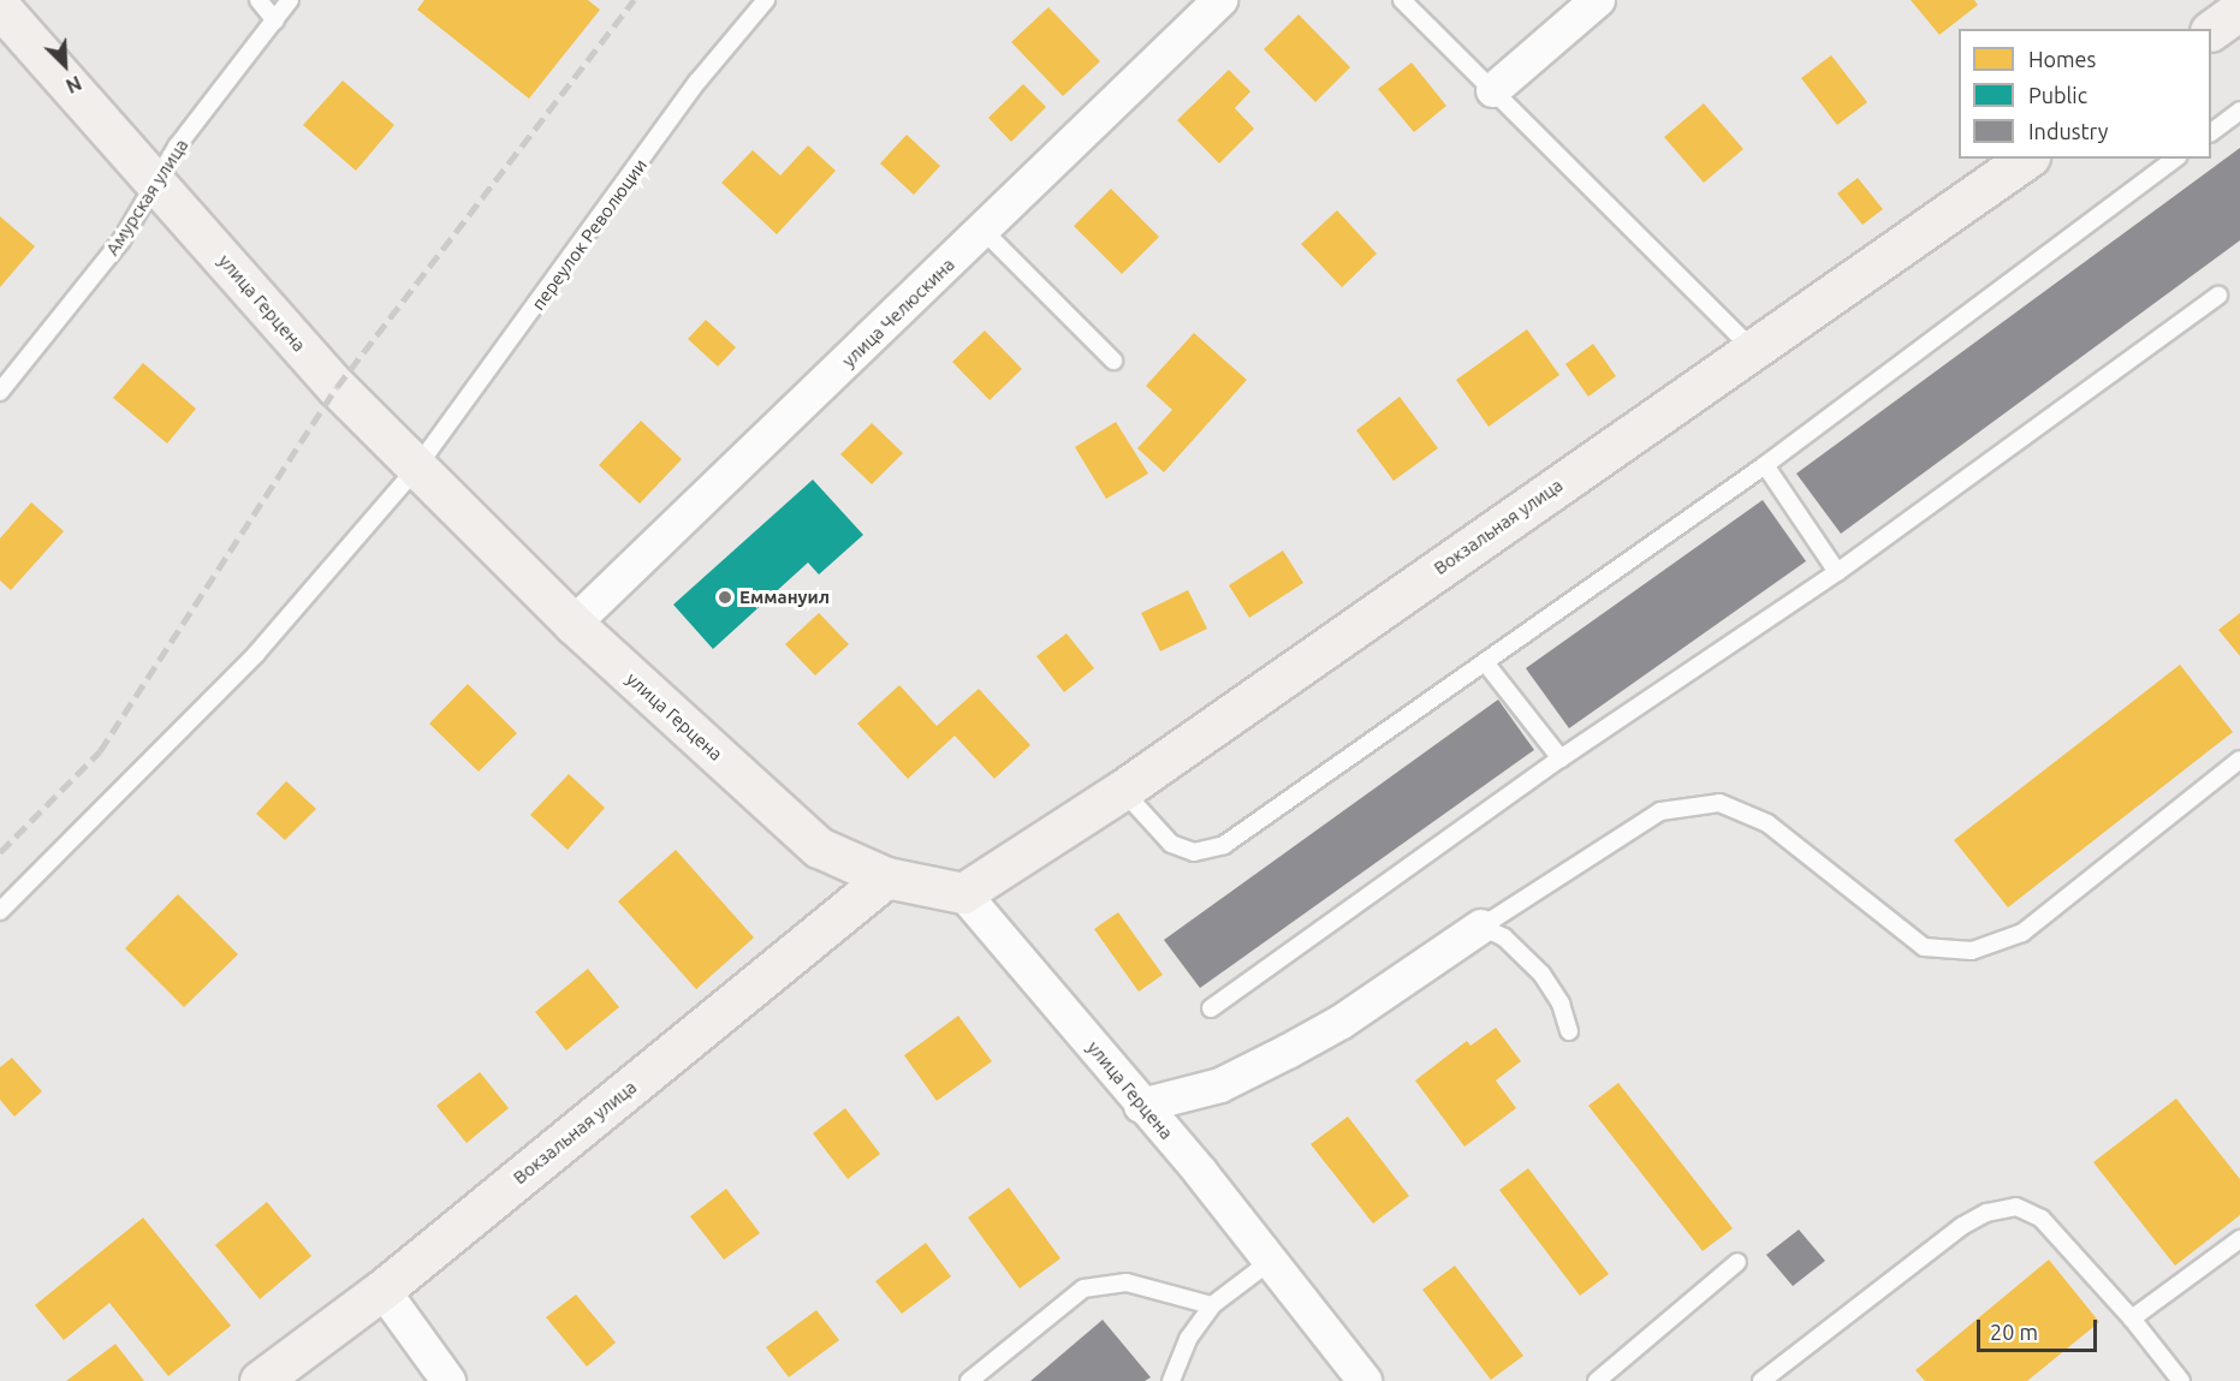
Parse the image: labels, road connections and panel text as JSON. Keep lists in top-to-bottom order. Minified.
{"streets":{"main road":["улица Герцена","Вокзальная улица"],"street":["улица Челюскина"],"lane":["Амурская улица","переулок Революции"]},"crossings":[["Амурская улица","улица Герцена"],["переулок Революции","улица Герцена"],["улица Герцена","улица Челюскина"],["улица Герцена","Вокзальная улица"]],"places":["Еммануил"],"legend":["Homes","Public","Industry"],"scale_bar":"20 m","north":"bottom right"}
